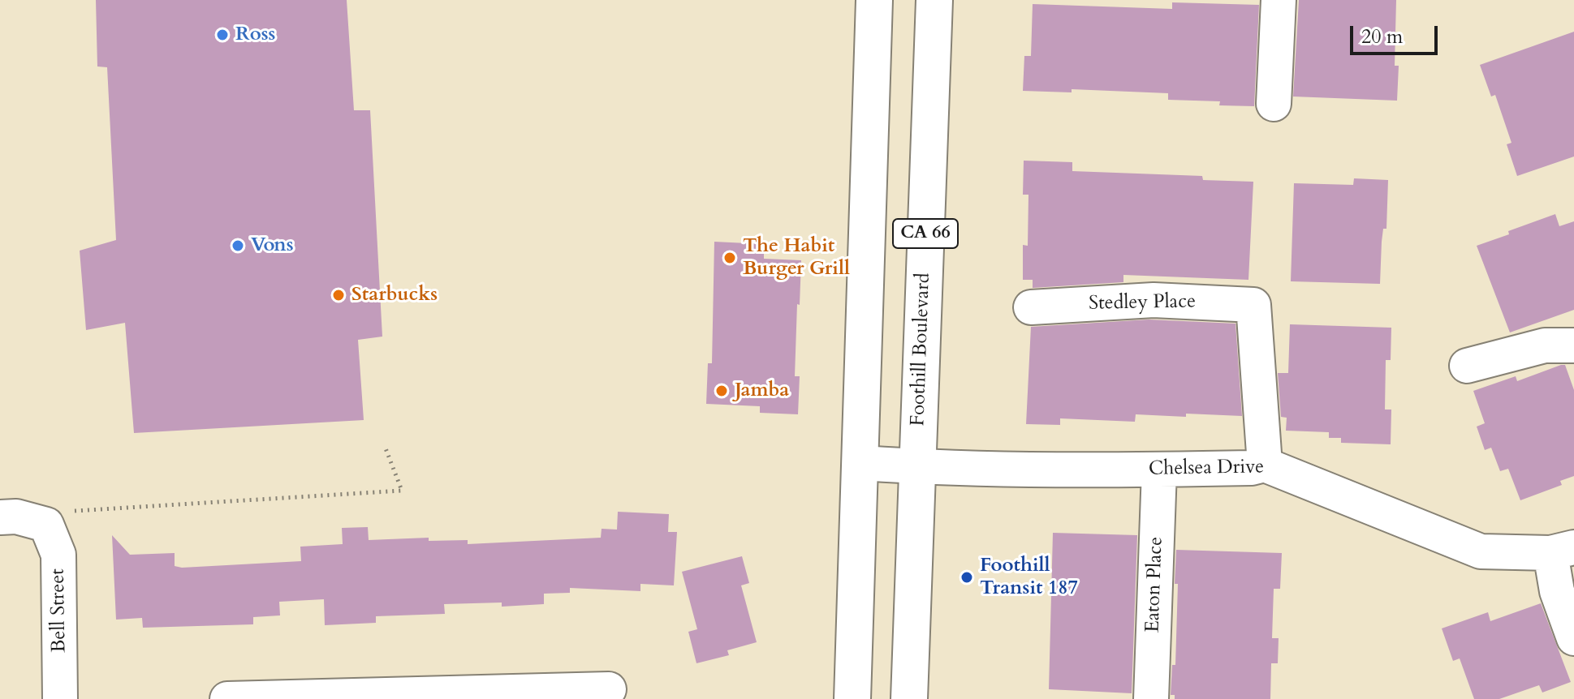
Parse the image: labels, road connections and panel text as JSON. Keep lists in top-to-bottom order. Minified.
{"streets":{"main road":["CA 66","Foothill Boulevard"],"street":["Stedley Place","Chelsea Drive","Eaton Place","Bell Street"]},"crossings":[["CA 66","Chelsea Drive"],["Stedley Place","Chelsea Drive"],["Foothill Boulevard","Chelsea Drive"],["Chelsea Drive","Eaton Place"]],"places":["Ross","Vons","The Habit Burger Grill","Starbucks","Jamba","Foothill Transit 187"],"scale_bar":"20 m"}
